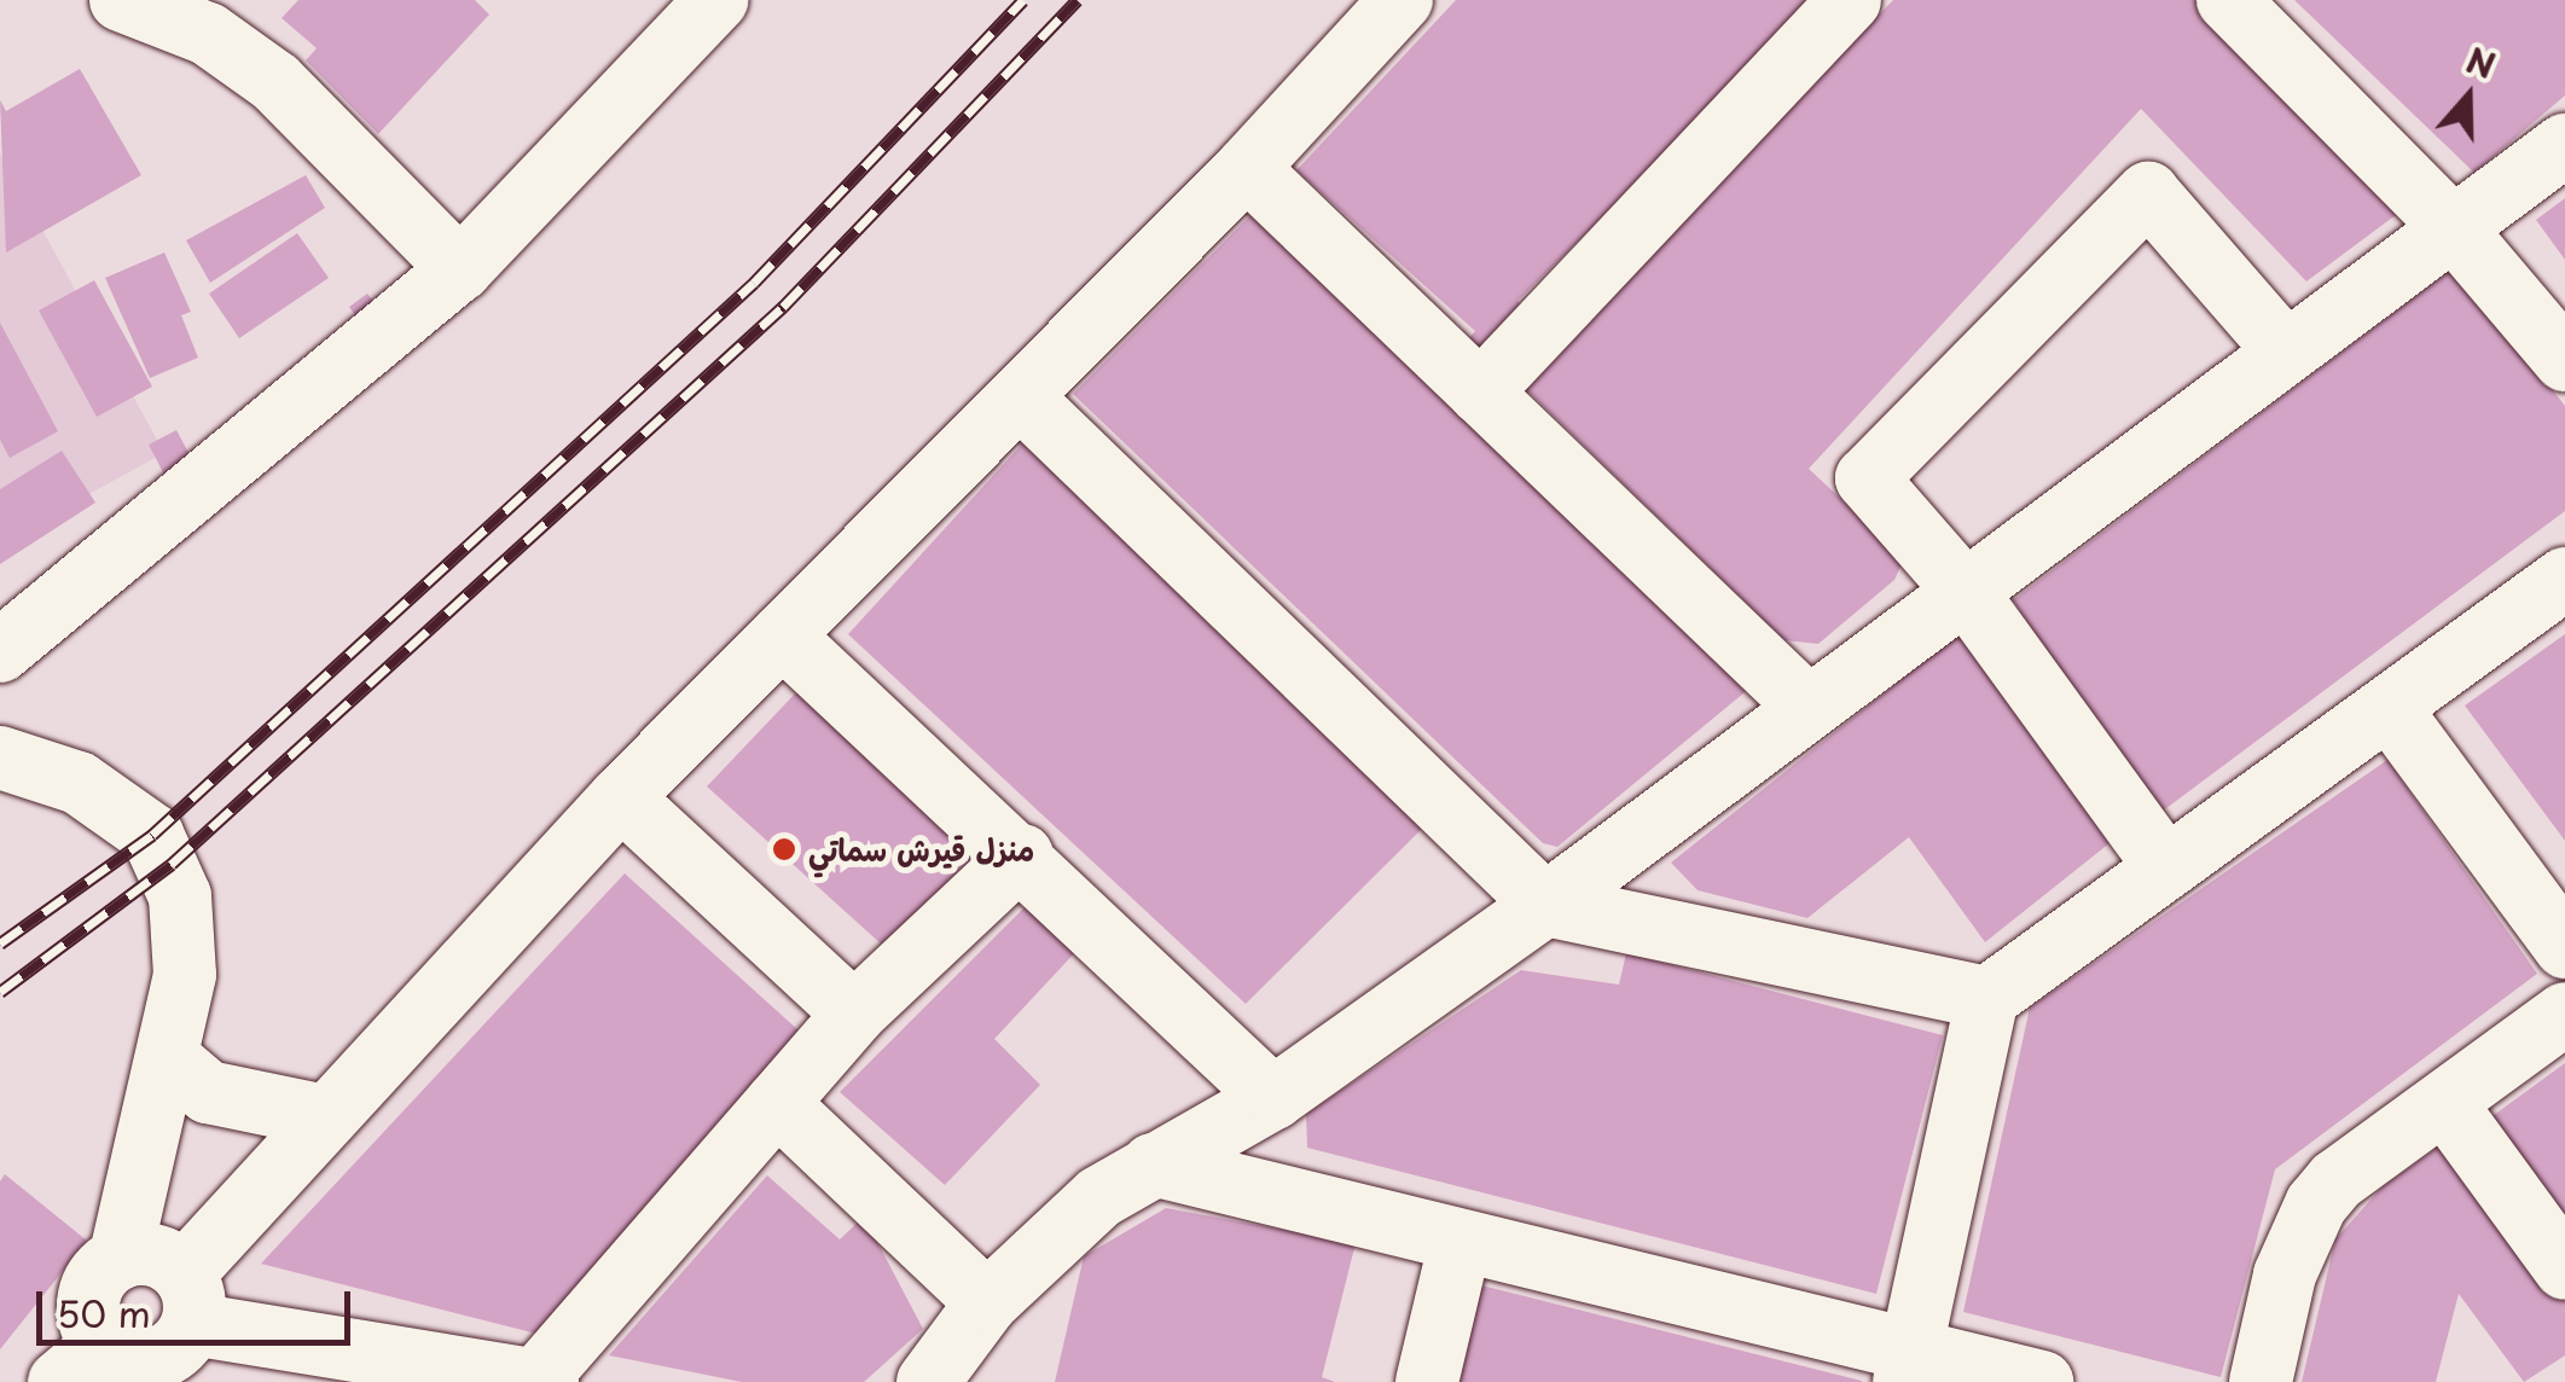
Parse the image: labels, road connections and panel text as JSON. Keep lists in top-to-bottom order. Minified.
{"places":["منزل قيرش سماتي"],"scale_bar":"50 m","north":"top"}
